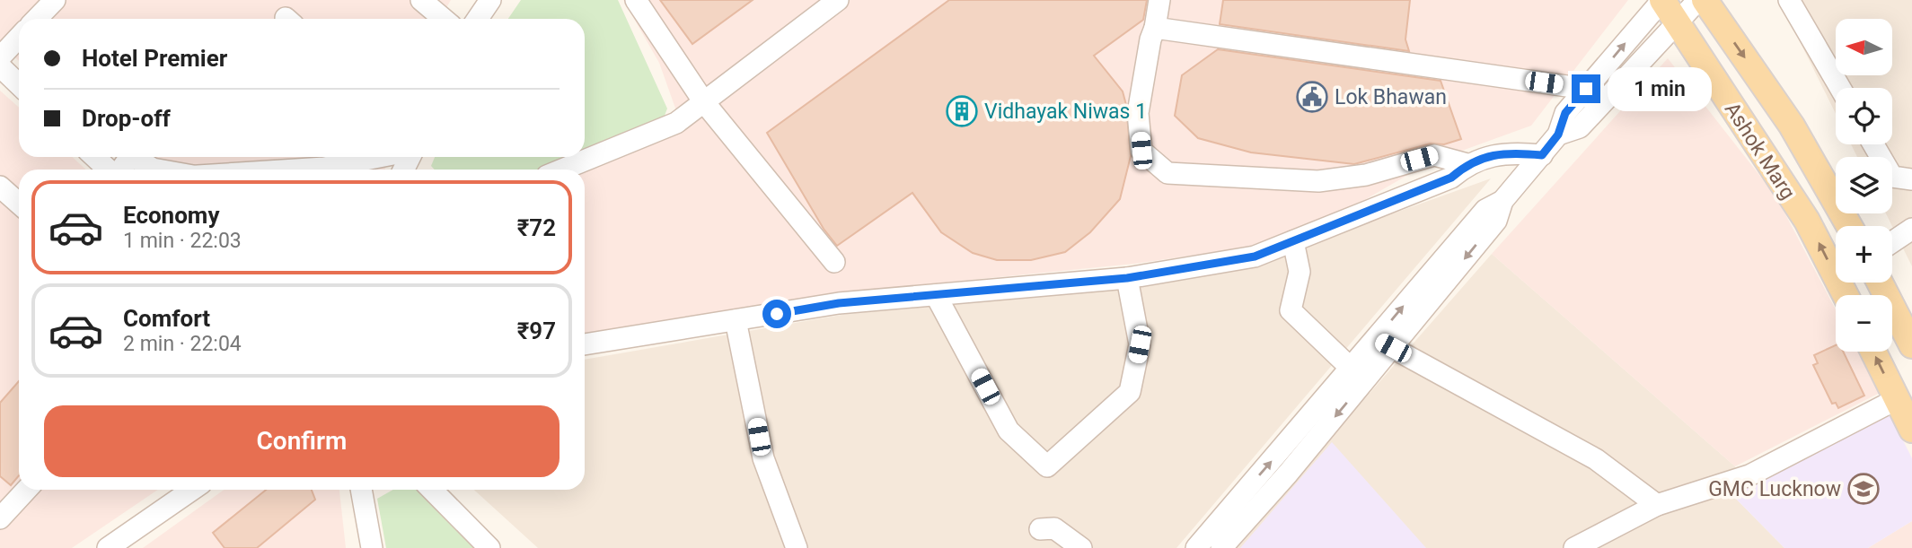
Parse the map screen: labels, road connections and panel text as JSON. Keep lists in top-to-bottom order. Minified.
{"streets":{"main road":["Ashok Marg"]},"places":{"public building":["Lok Bhawan"],"building":["Vidhayak Niwas 1"],"school or university":["GMC Lucknow"]},"north":"left","page":{"map_buttons":["+","−"],"banner":["Hotel Premier","Drop-off"],"bubble":"1 min","list":[{"name":"Economy","note":"1 min · 22:03","value":"₹72"},{"name":"Comfort","note":"2 min · 22:04","value":"₹97"}],"buttons":"Confirm"}}
